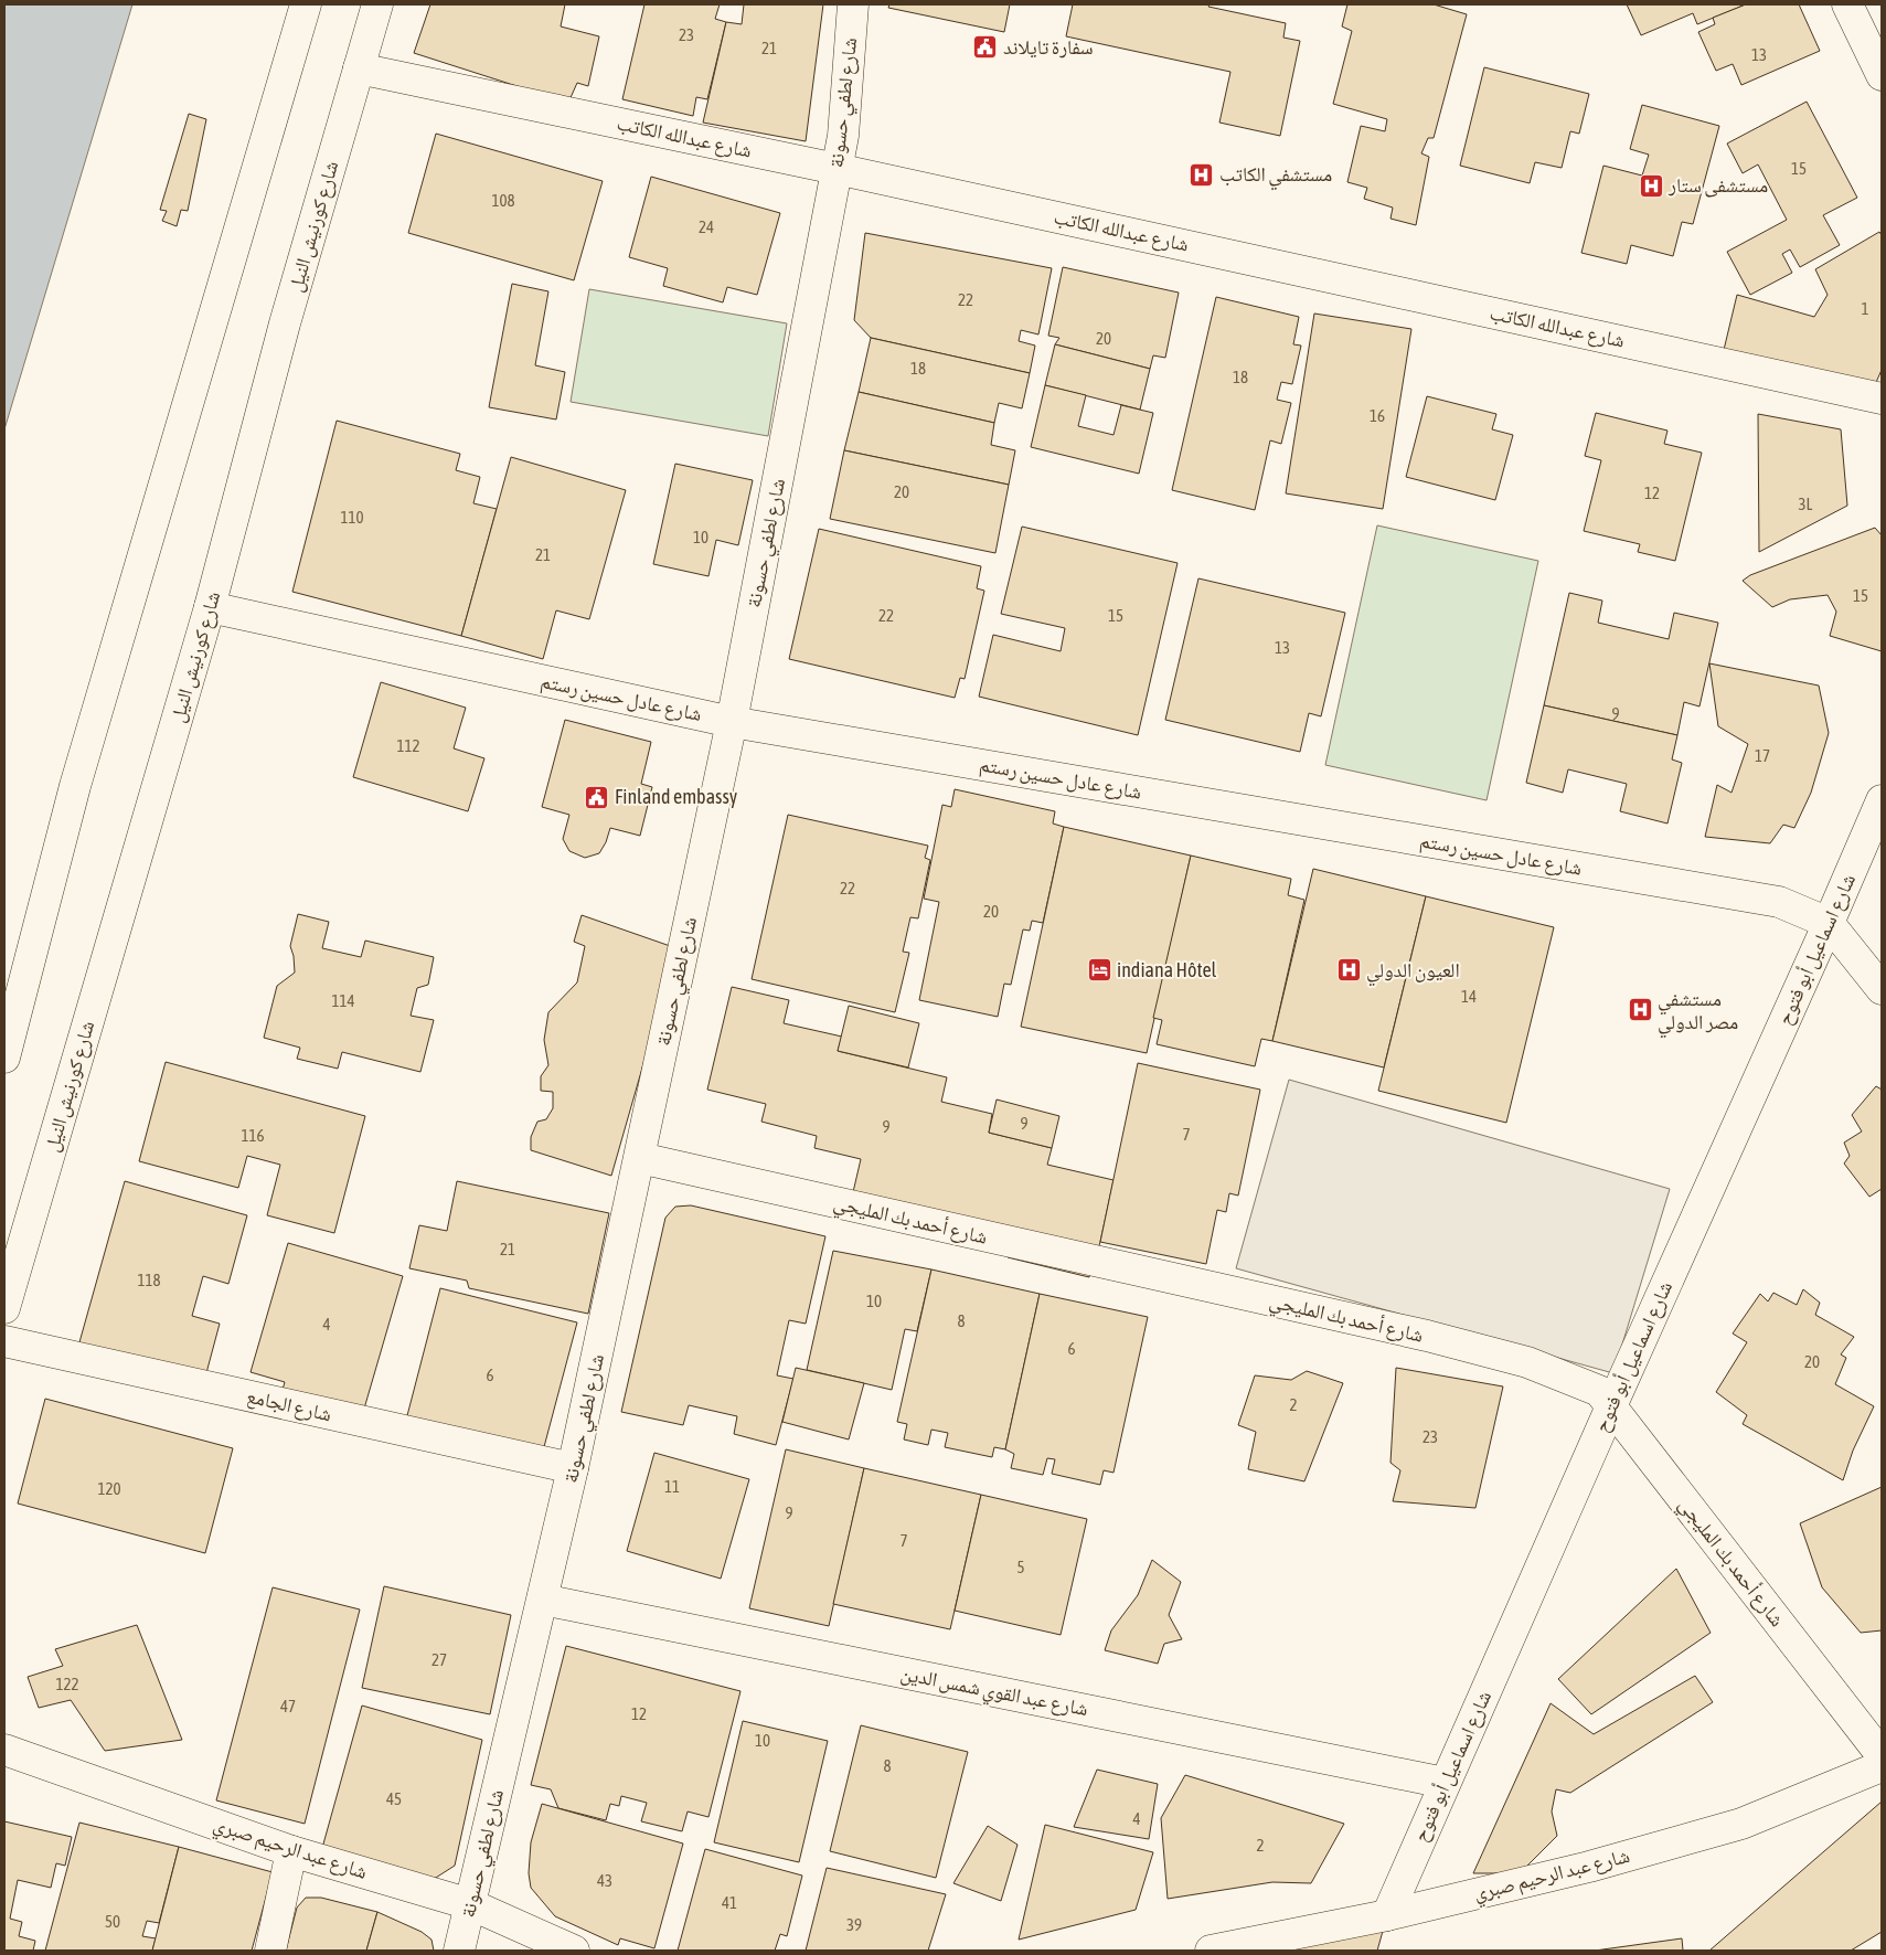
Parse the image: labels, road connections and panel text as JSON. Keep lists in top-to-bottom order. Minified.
{"streets":{"street":["شارع لطفي حسونة","شارع عبدالله الكاتب","شارع كورنيش النيل","شارع عادل حسين رستم","شارع اسماعيل أبو فتوح","شارع أحمد بك المليجي","شارع الجامع","شارع عبد القوي شمس الدين","شارع عبد الرحيم صبري"]},"crossings":[["شارع لطفي حسونة","شارع عبدالله الكاتب"],["شارع لطفي حسونة","شارع عادل حسين رستم"],["شارع لطفي حسونة","شارع أحمد بك المليجي"],["شارع لطفي حسونة","شارع الجامع"],["شارع لطفي حسونة","شارع عبد القوي شمس الدين"],["شارع لطفي حسونة","شارع عبد الرحيم صبري"],["شارع عبدالله الكاتب","شارع كورنيش النيل"],["شارع كورنيش النيل","شارع عادل حسين رستم"],["شارع عادل حسين رستم","شارع اسماعيل أبو فتوح"],["شارع اسماعيل أبو فتوح","شارع أحمد بك المليجي"],["شارع اسماعيل أبو فتوح","شارع عبد القوي شمس الدين"],["شارع اسماعيل أبو فتوح","شارع عبد الرحيم صبري"]],"places":{"public building":["سفارة تايلاند","Finland embassy"],"hospital":["مستشفي الكاتب","مستشفى ستار","العيون الدولي","مستشفي مصر الدولي"],"hotel":["indiana Hôtel"]},"house_numbers":["23","21","13","15","108","24","22","1","20","18","18","16","20","12","3L","110","10","21","15","22","15","13","9","112","17","22","20","14","114","9","9","7","116","21","118","10","8","4","6","20","6","2","23","11","120","9","7","5","27","122","47","12","10","8","45","4","2","43","41","50","39"]}
